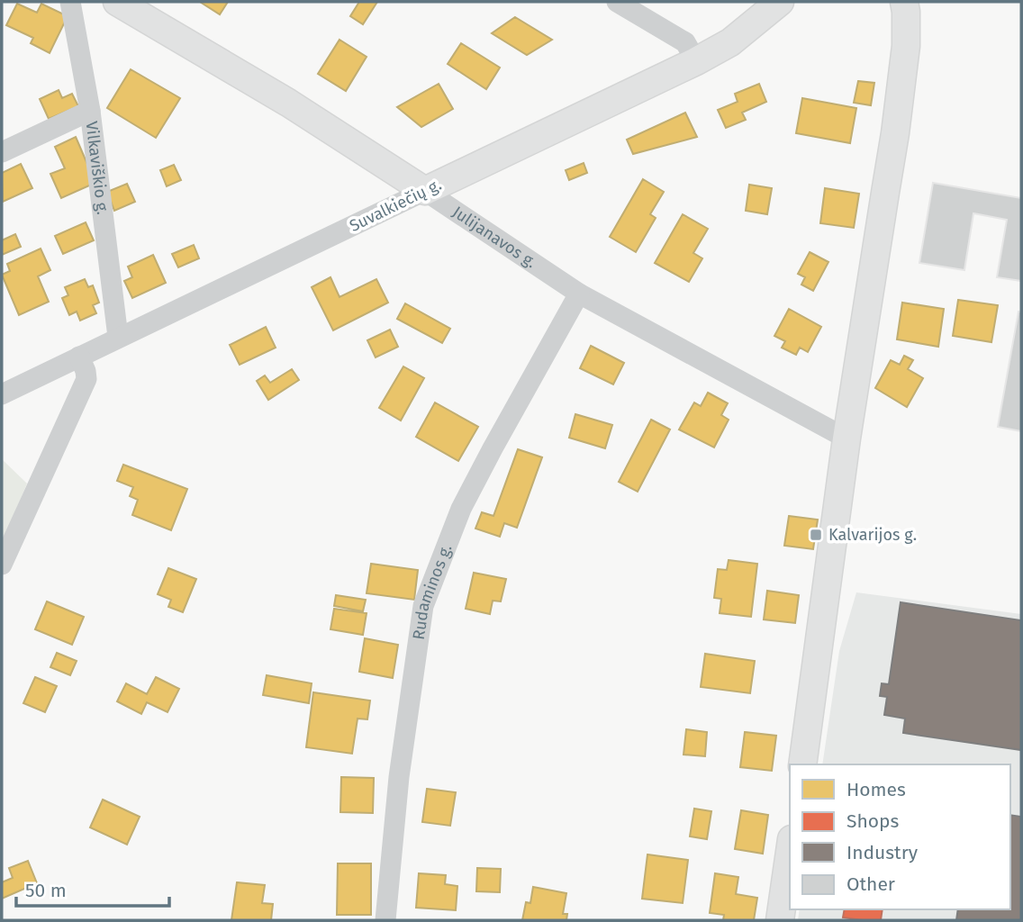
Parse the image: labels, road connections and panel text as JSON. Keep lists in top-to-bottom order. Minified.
{"streets":{"main road":["Suvalkiečių g.","Julijanavos g."],"street":["Vilkaviškio g.","Rudaminos g."]},"crossings":[["Vilkaviškio g.","Suvalkiečių g."],["Suvalkiečių g.","Julijanavos g."],["Julijanavos g.","Rudaminos g."]],"places":{"transit":["Kalvarijos g."]},"legend":["Homes","Shops","Industry","Other"],"scale_bar":"50 m"}
